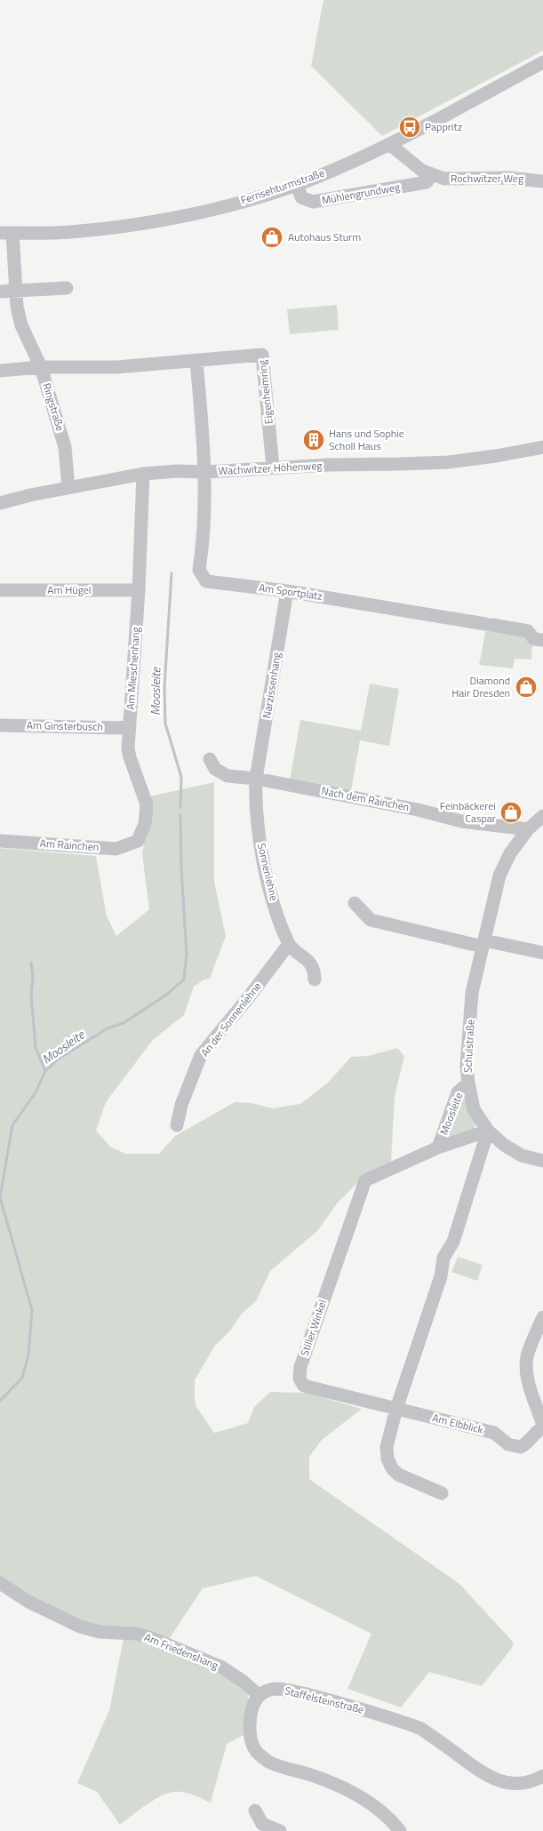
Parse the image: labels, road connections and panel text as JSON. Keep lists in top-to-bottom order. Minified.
{"streets":{"street":["Rochwitzer Weg","Fernsehturmstraße","Mühlengrundweg","Eigenheimring","Ringstraße","Wachwitzer Höhenweg","Am Hügel","Am Sportplatz","Am Mieschenhang","Narzissenhang","Am Ginsterbusch","Nach dem Rainchen","Am Rainchen","Sonnenlehne","An der Sonnenlehne","Schulstraße","Moosleite","Stiller Winkel","Am Elbblick","Am Friedenshang","Staffelsteinstraße"]},"crossings":[["Rochwitzer Weg","Fernsehturmstraße"],["Rochwitzer Weg","Mühlengrundweg"],["Fernsehturmstraße","Mühlengrundweg"],["Fernsehturmstraße","Ringstraße"],["Eigenheimring","Ringstraße"],["Eigenheimring","Wachwitzer Höhenweg"],["Ringstraße","Wachwitzer Höhenweg"],["Wachwitzer Höhenweg","Am Sportplatz"],["Wachwitzer Höhenweg","Am Mieschenhang"],["Am Hügel","Am Mieschenhang"],["Am Sportplatz","Narzissenhang"],["Am Mieschenhang","Am Ginsterbusch"],["Am Mieschenhang","Am Rainchen"],["Narzissenhang","Nach dem Rainchen"],["Narzissenhang","Sonnenlehne"],["Nach dem Rainchen","Sonnenlehne"],["Nach dem Rainchen","Schulstraße"],["Sonnenlehne","An der Sonnenlehne"],["Schulstraße","Moosleite"],["Moosleite","Stiller Winkel"],["Stiller Winkel","Am Elbblick"],["Am Friedenshang","Staffelsteinstraße"]],"water":["Moosleite"],"places":{"bus stop":["Pappritz"],"shop":["Autohaus Sturm","Diamond Hair Dresden","Feinbäckerei Caspar"],"building":["Hans und Sophie Scholl Haus"]}}
